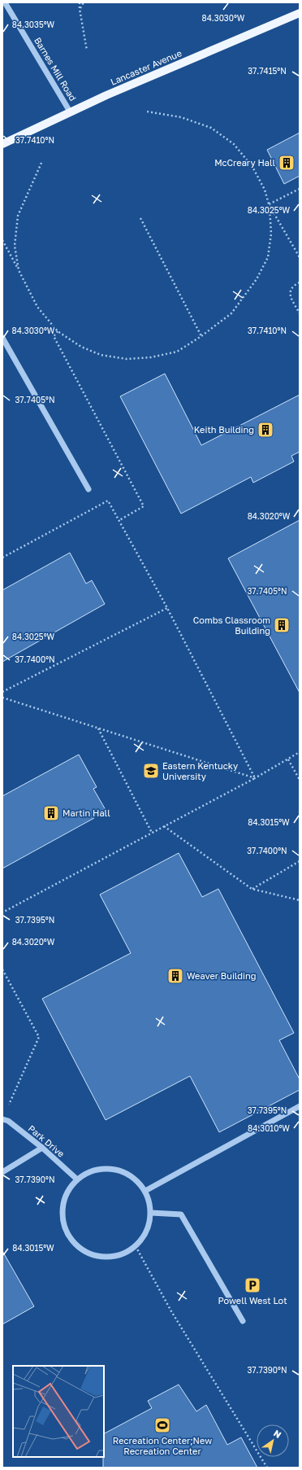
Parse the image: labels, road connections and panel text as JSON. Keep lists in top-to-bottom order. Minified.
{"streets":{"main road":["Lancaster Avenue"],"street":["Barnes Mill Road","Park Drive"]},"crossings":[["Lancaster Avenue","Barnes Mill Road"]],"places":{"building":["McCreary Hall","Keith Building","Combs Classroom Building","Martin Hall","Weaver Building"],"school or university":["Eastern Kentucky University"],"parking":["Powell West Lot"],"sports":["Recreation Center;New Recreation Center"]},"north":"top right","coordinates":["84.3030°W","84.3035°W","37.7415°N","37.7410°N","84.3025°W","37.7405°N","84.3020°W","37.7400°N","84.3015°W","37.7395°N","84.3010°W","37.7390°N"]}
